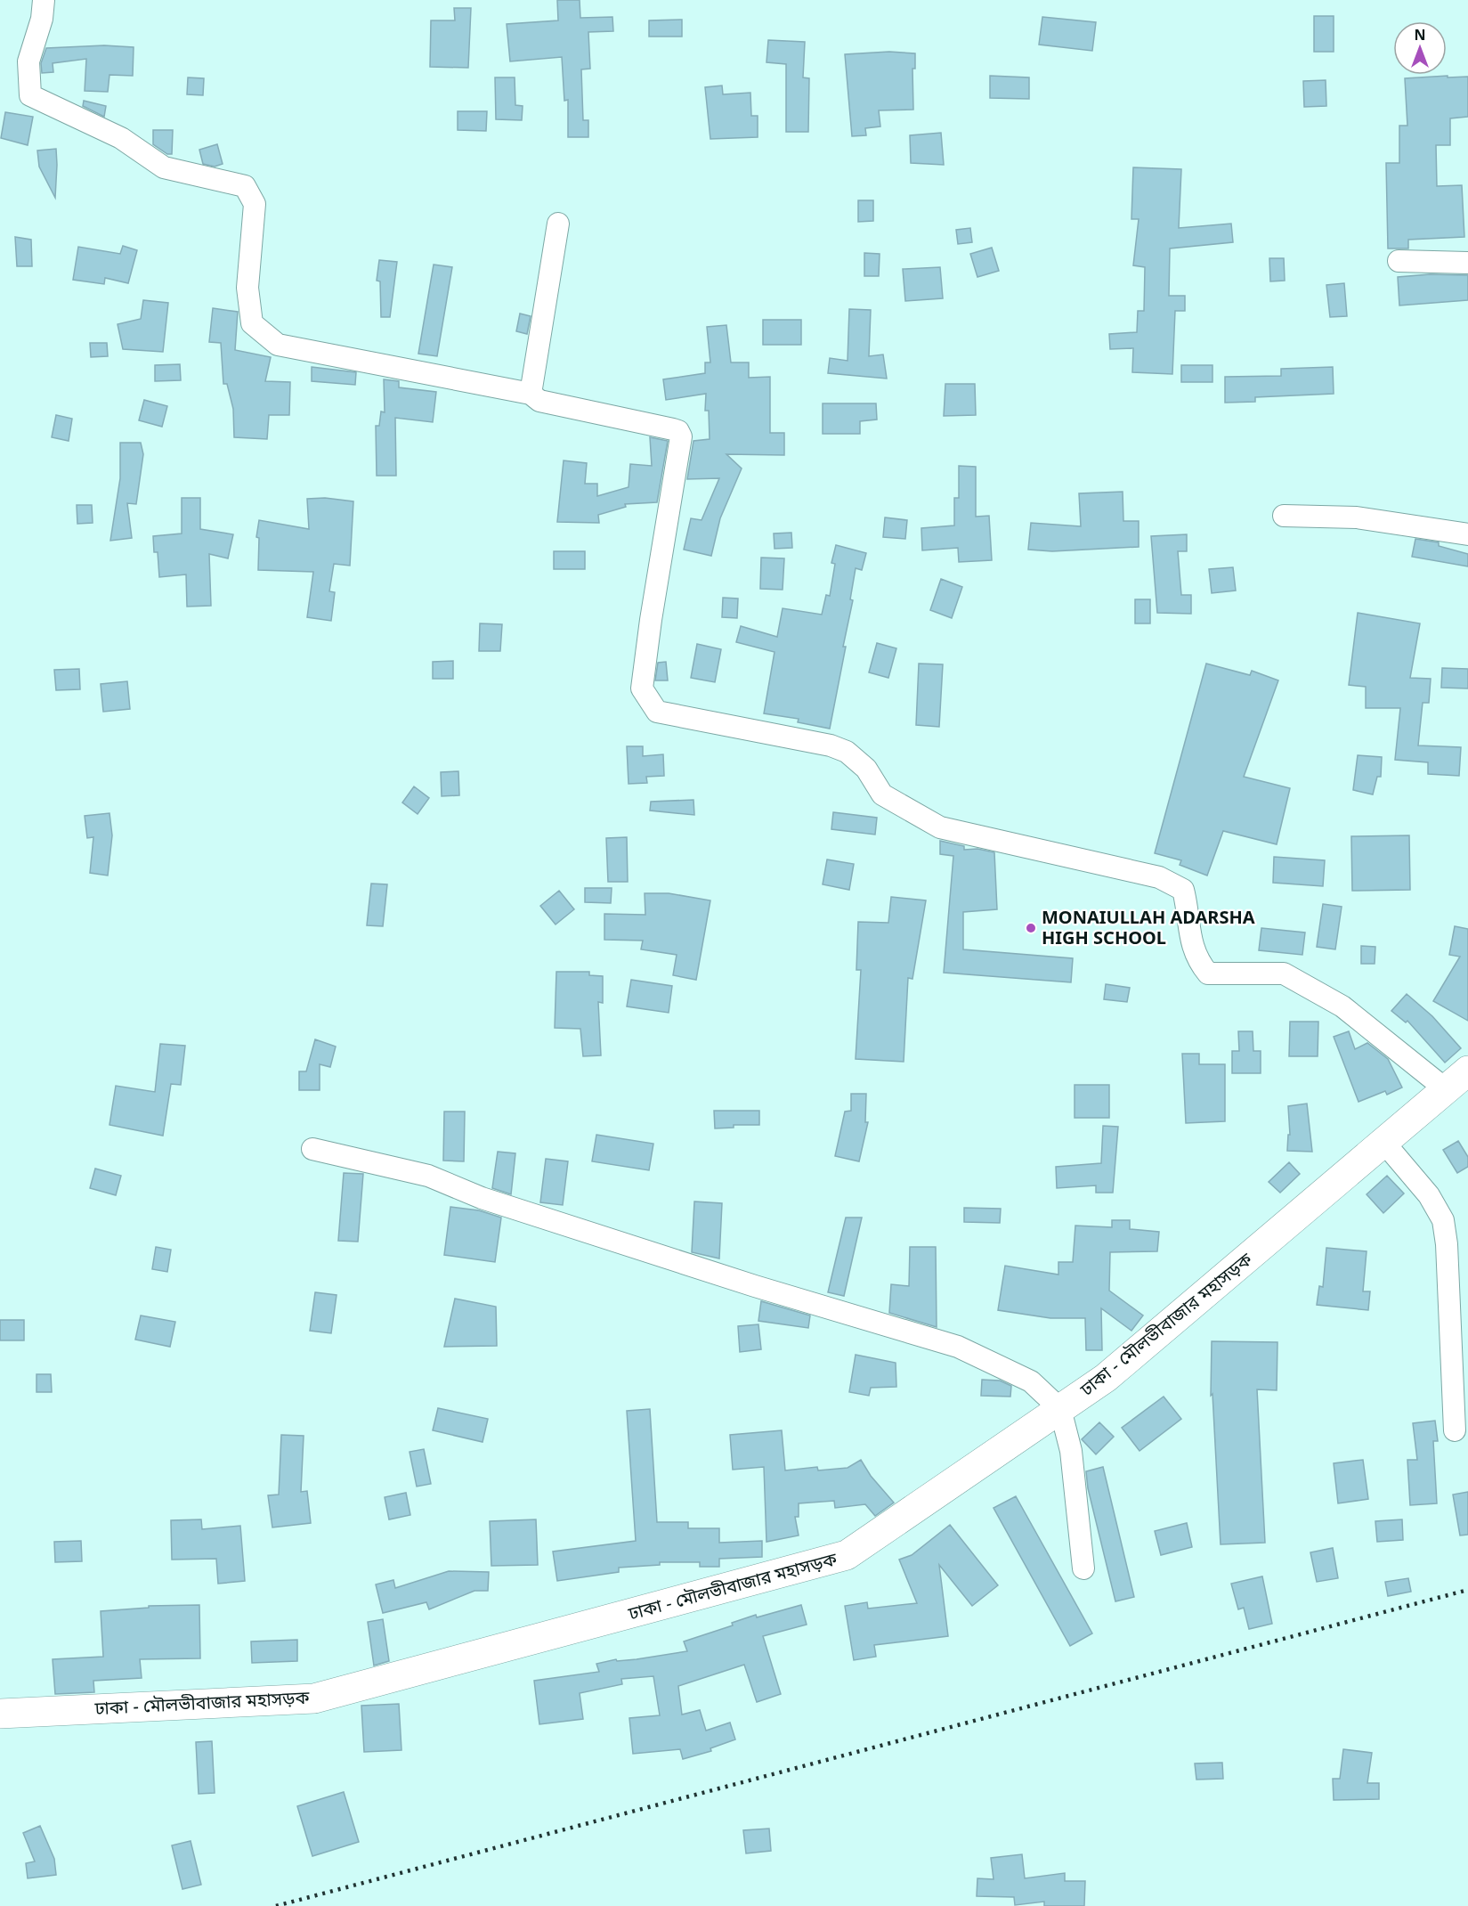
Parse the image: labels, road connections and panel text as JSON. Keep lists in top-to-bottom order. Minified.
{"streets":{"highway":["ঢাকা - মৌলভীবাজার মহাসড়ক"]},"places":["MONAIULLAH ADARSHA HIGH SCHOOL"],"north":"top"}
